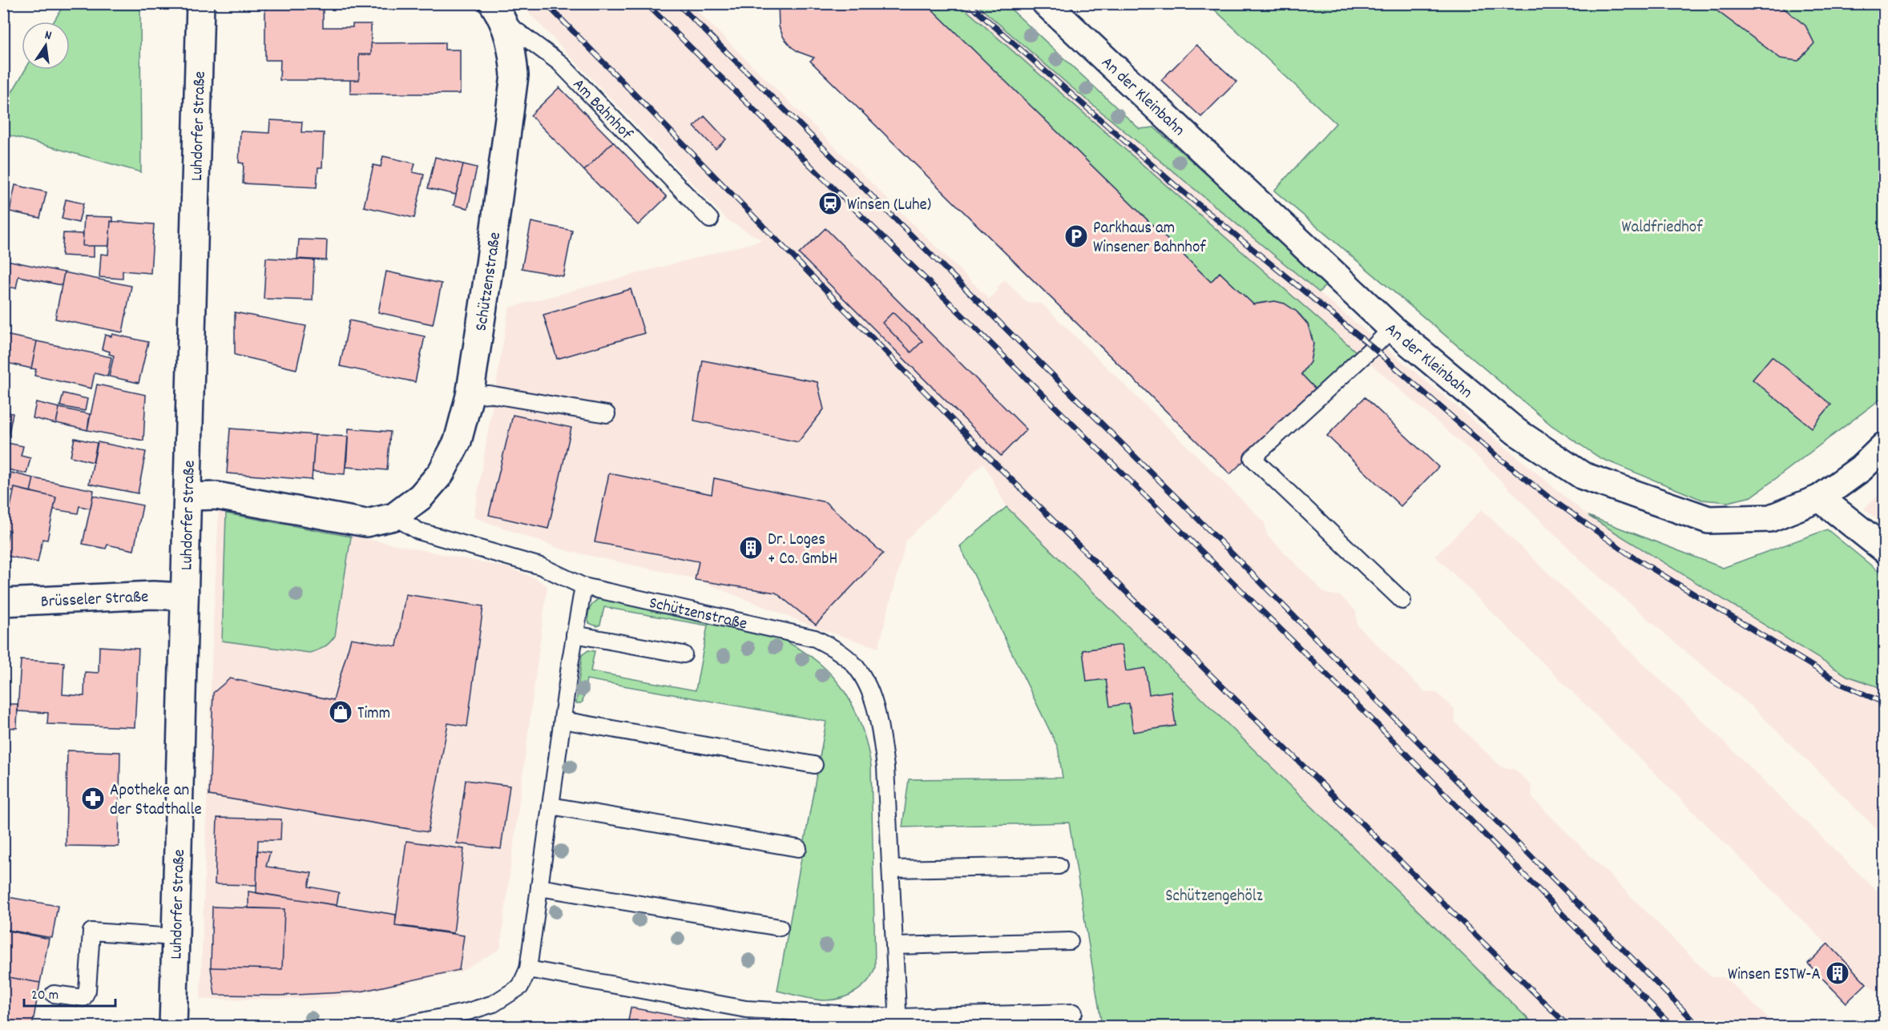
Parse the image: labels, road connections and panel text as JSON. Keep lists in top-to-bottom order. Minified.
{"streets":{"street":["An der Kleinbahn","Luhdorfer Straße","Schützenstraße","Brüsseler Straße"],"lane":["Am Bahnhof"]},"crossings":[["Am Bahnhof","Schützenstraße"],["Luhdorfer Straße","Schützenstraße"],["Luhdorfer Straße","Brüsseler Straße"]],"parks":["Waldfriedhof","Schützengehölz"],"places":{"station":["Winsen (Luhe)"],"parking":["Parkhaus am Winsener Bahnhof"],"building":["Dr. Loges + Co. GmbH","Winsen ESTW-A"],"shop":["Timm"],"pharmacy":["Apotheke an der Stadthalle"]},"scale_bar":"20 m","north":"top"}
